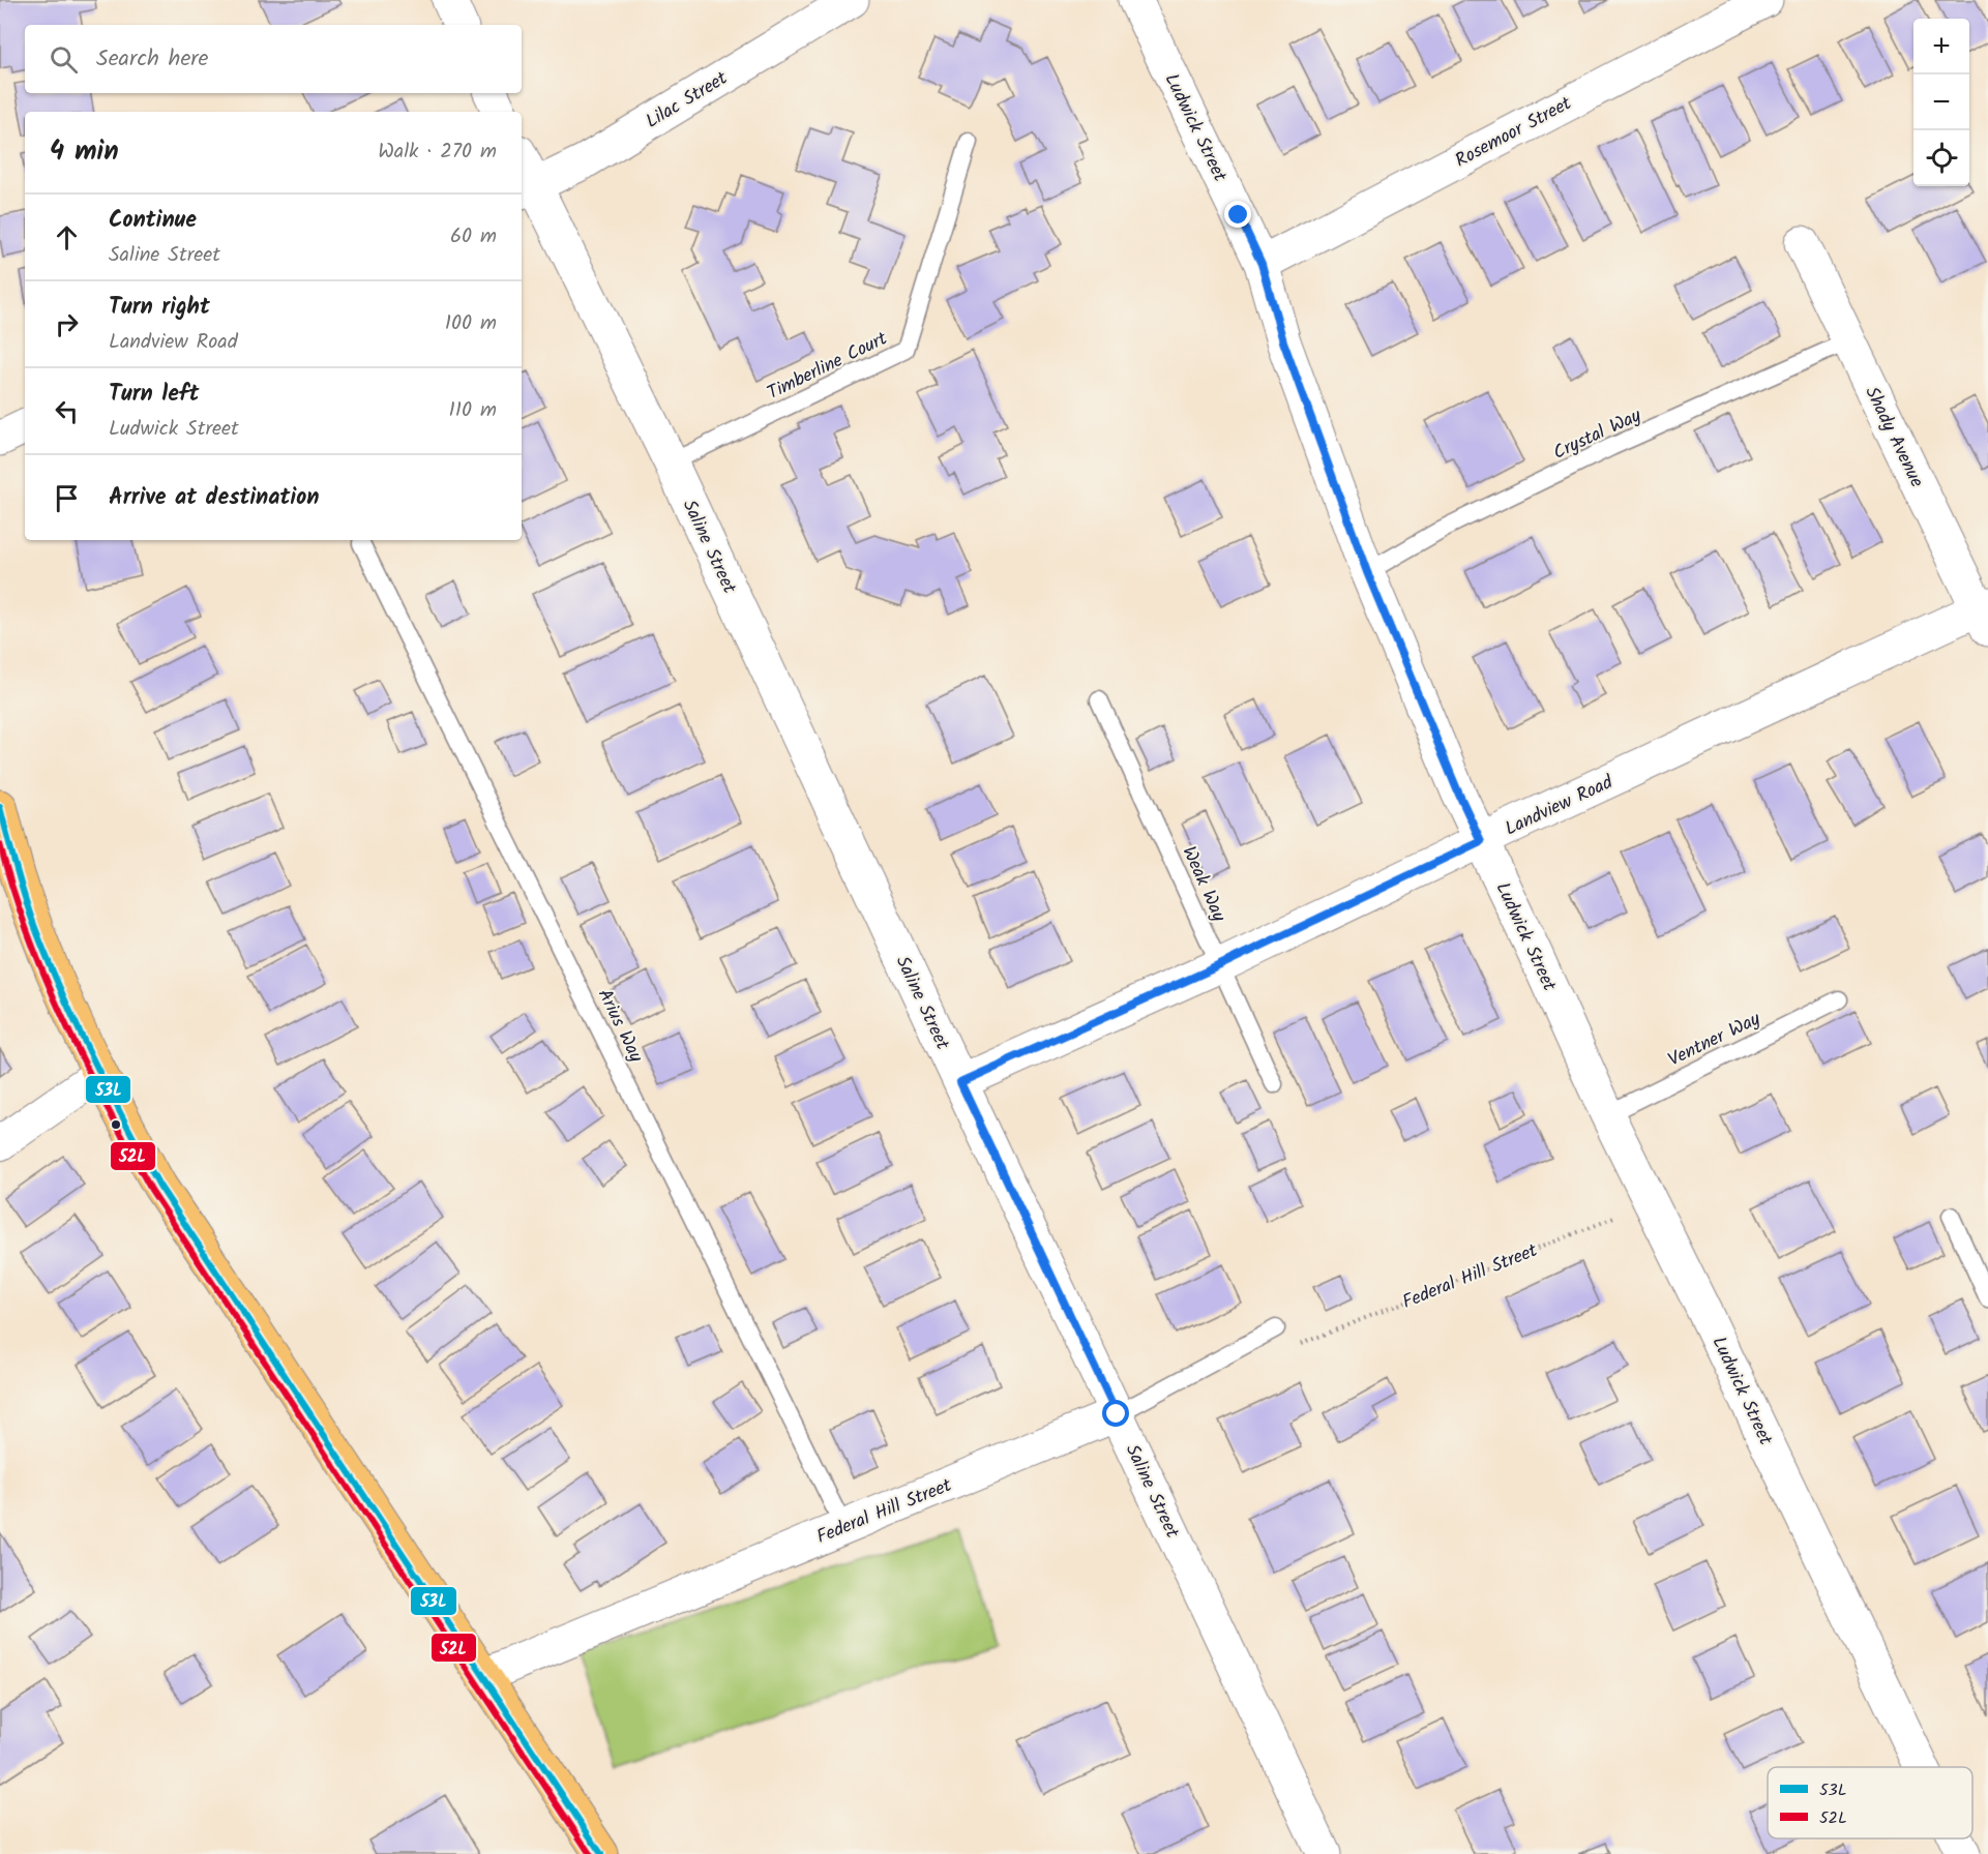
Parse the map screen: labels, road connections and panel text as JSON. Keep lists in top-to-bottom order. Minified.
{"streets":{"street":["Lilac Street","Ludwick Street","Rosemoor Street","Shady Avenue","Saline Street","Landview Road","Federal Hill Street"],"lane":["Timberline Court","Crystal Way","Weak Way","Arius Way","Ventner Way"]},"crossings":[["Lilac Street","Saline Street"],["Ludwick Street","Rosemoor Street"],["Ludwick Street","Crystal Way"],["Ludwick Street","Landview Road"],["Ludwick Street","Ventner Way"],["Ludwick Street","Federal Hill Street"],["Timberline Court","Saline Street"],["Crystal Way","Shady Avenue"],["Shady Avenue","Landview Road"],["Saline Street","Landview Road"],["Saline Street","Federal Hill Street"],["Landview Road","Weak Way"],["Arius Way","Federal Hill Street"]],"lines":["transit line 53L","transit line 52L"],"legend":["53L","52L"],"page":{"map_buttons":["+","−"],"search":"Search here","heading":["4 min","Walk · 270 m"],"list":[["Continue","Saline Street","60 m"],["Turn right","Landview Road","100 m"],["Turn left","Ludwick Street","110 m"],"Arrive at destination"]}}
